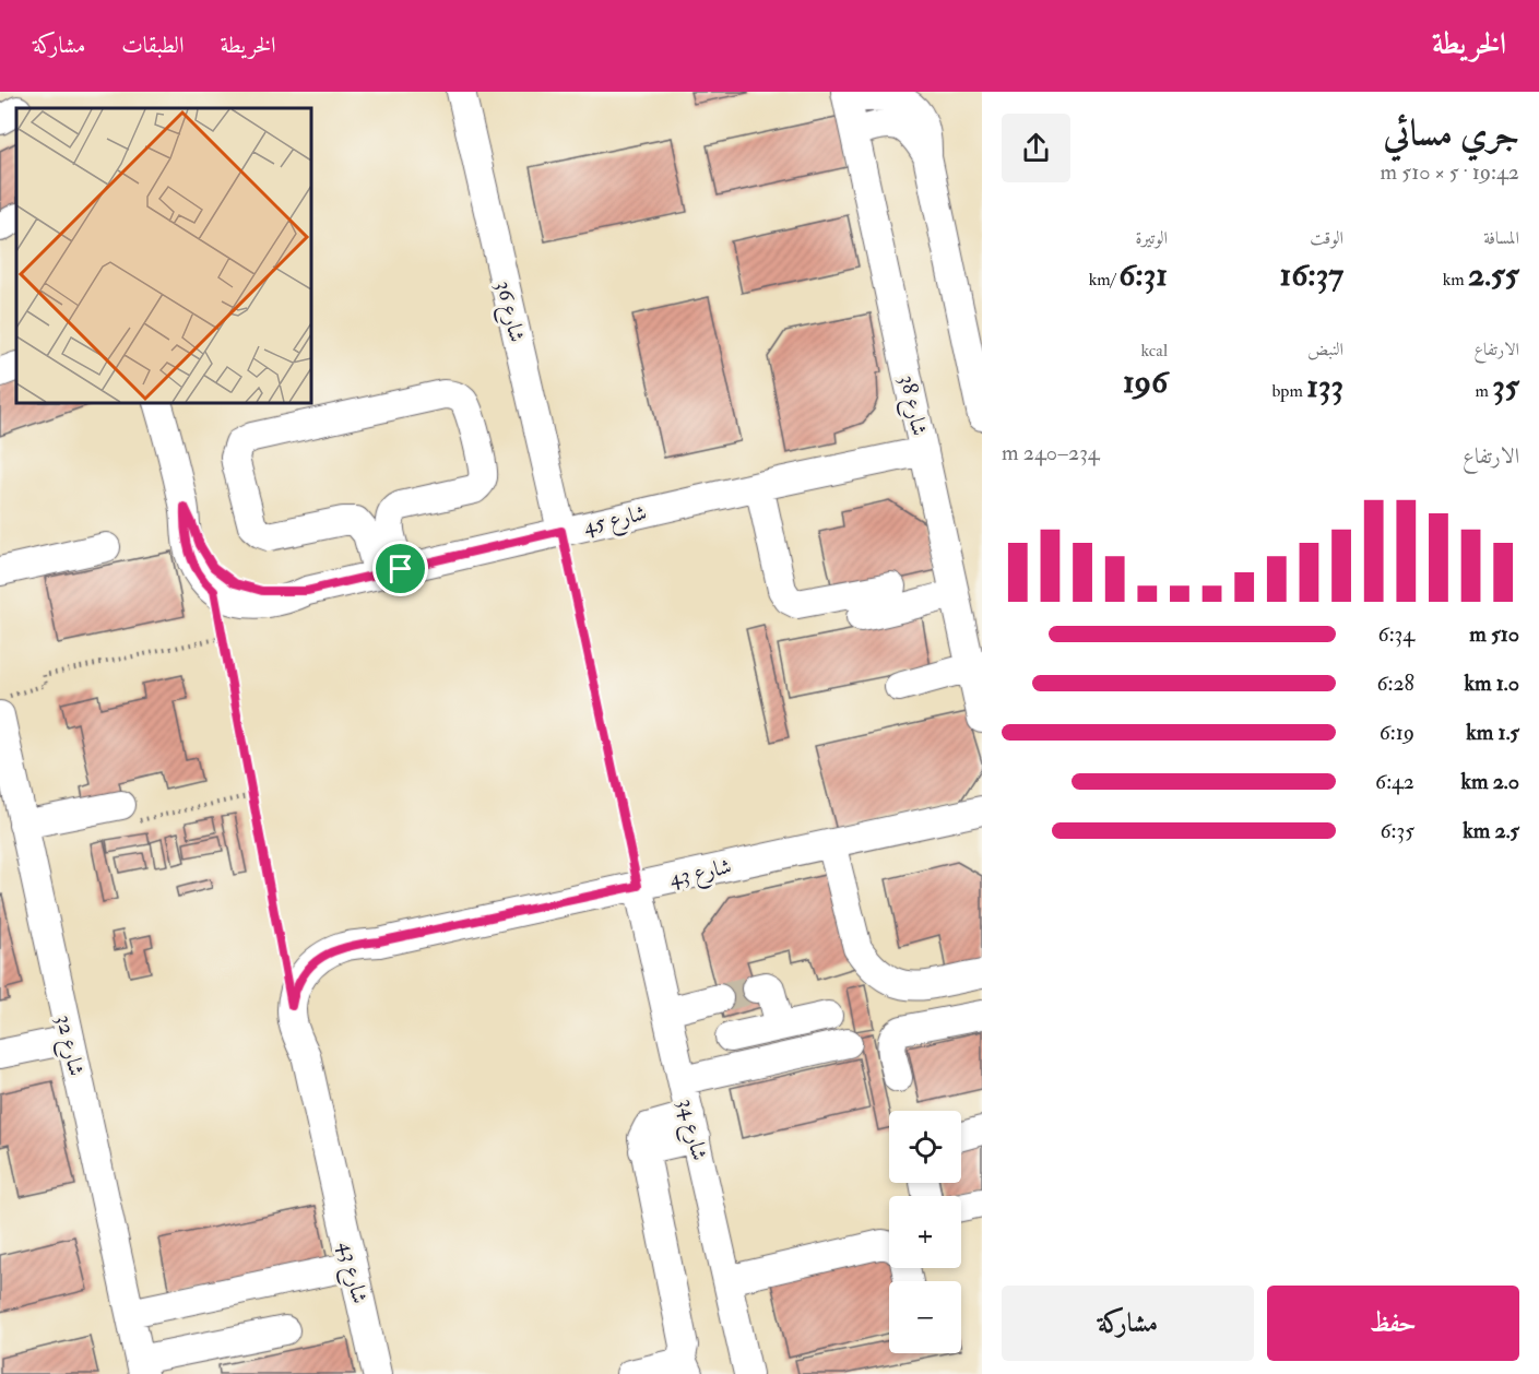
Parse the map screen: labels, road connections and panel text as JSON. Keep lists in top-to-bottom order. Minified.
{"streets":{"street":["شارع 36","شارع 38","شارع 45","شارع 43","شارع 32","شارع 34"]},"crossings":[["شارع 36","شارع 45"],["شارع 38","شارع 45"],["شارع 43","شارع 34"]],"page":{"header":"الخريطة","nav":["الخريطة","الطبقات","مشاركة"],"heading":["جري مسائي","19:42 · 5 × 510 m"],"stats":[["المسافة","2.55 km"],["الوقت","16:37"],["الوتيرة","6:31 /km"],["الارتفاع","35 m"],["النبض","133 bpm"],["kcal","196"]],"chart":["الارتفاع","234–240 m"],"list":[{"name":"510 m","note":"6:34"},{"name":"1.0 km","note":"6:28"},{"name":"1.5 km","note":"6:19"},{"name":"2.0 km","note":"6:42"},{"name":"2.5 km","note":"6:35"}],"map_buttons":["+","−"],"buttons":["حفظ","مشاركة"]}}
